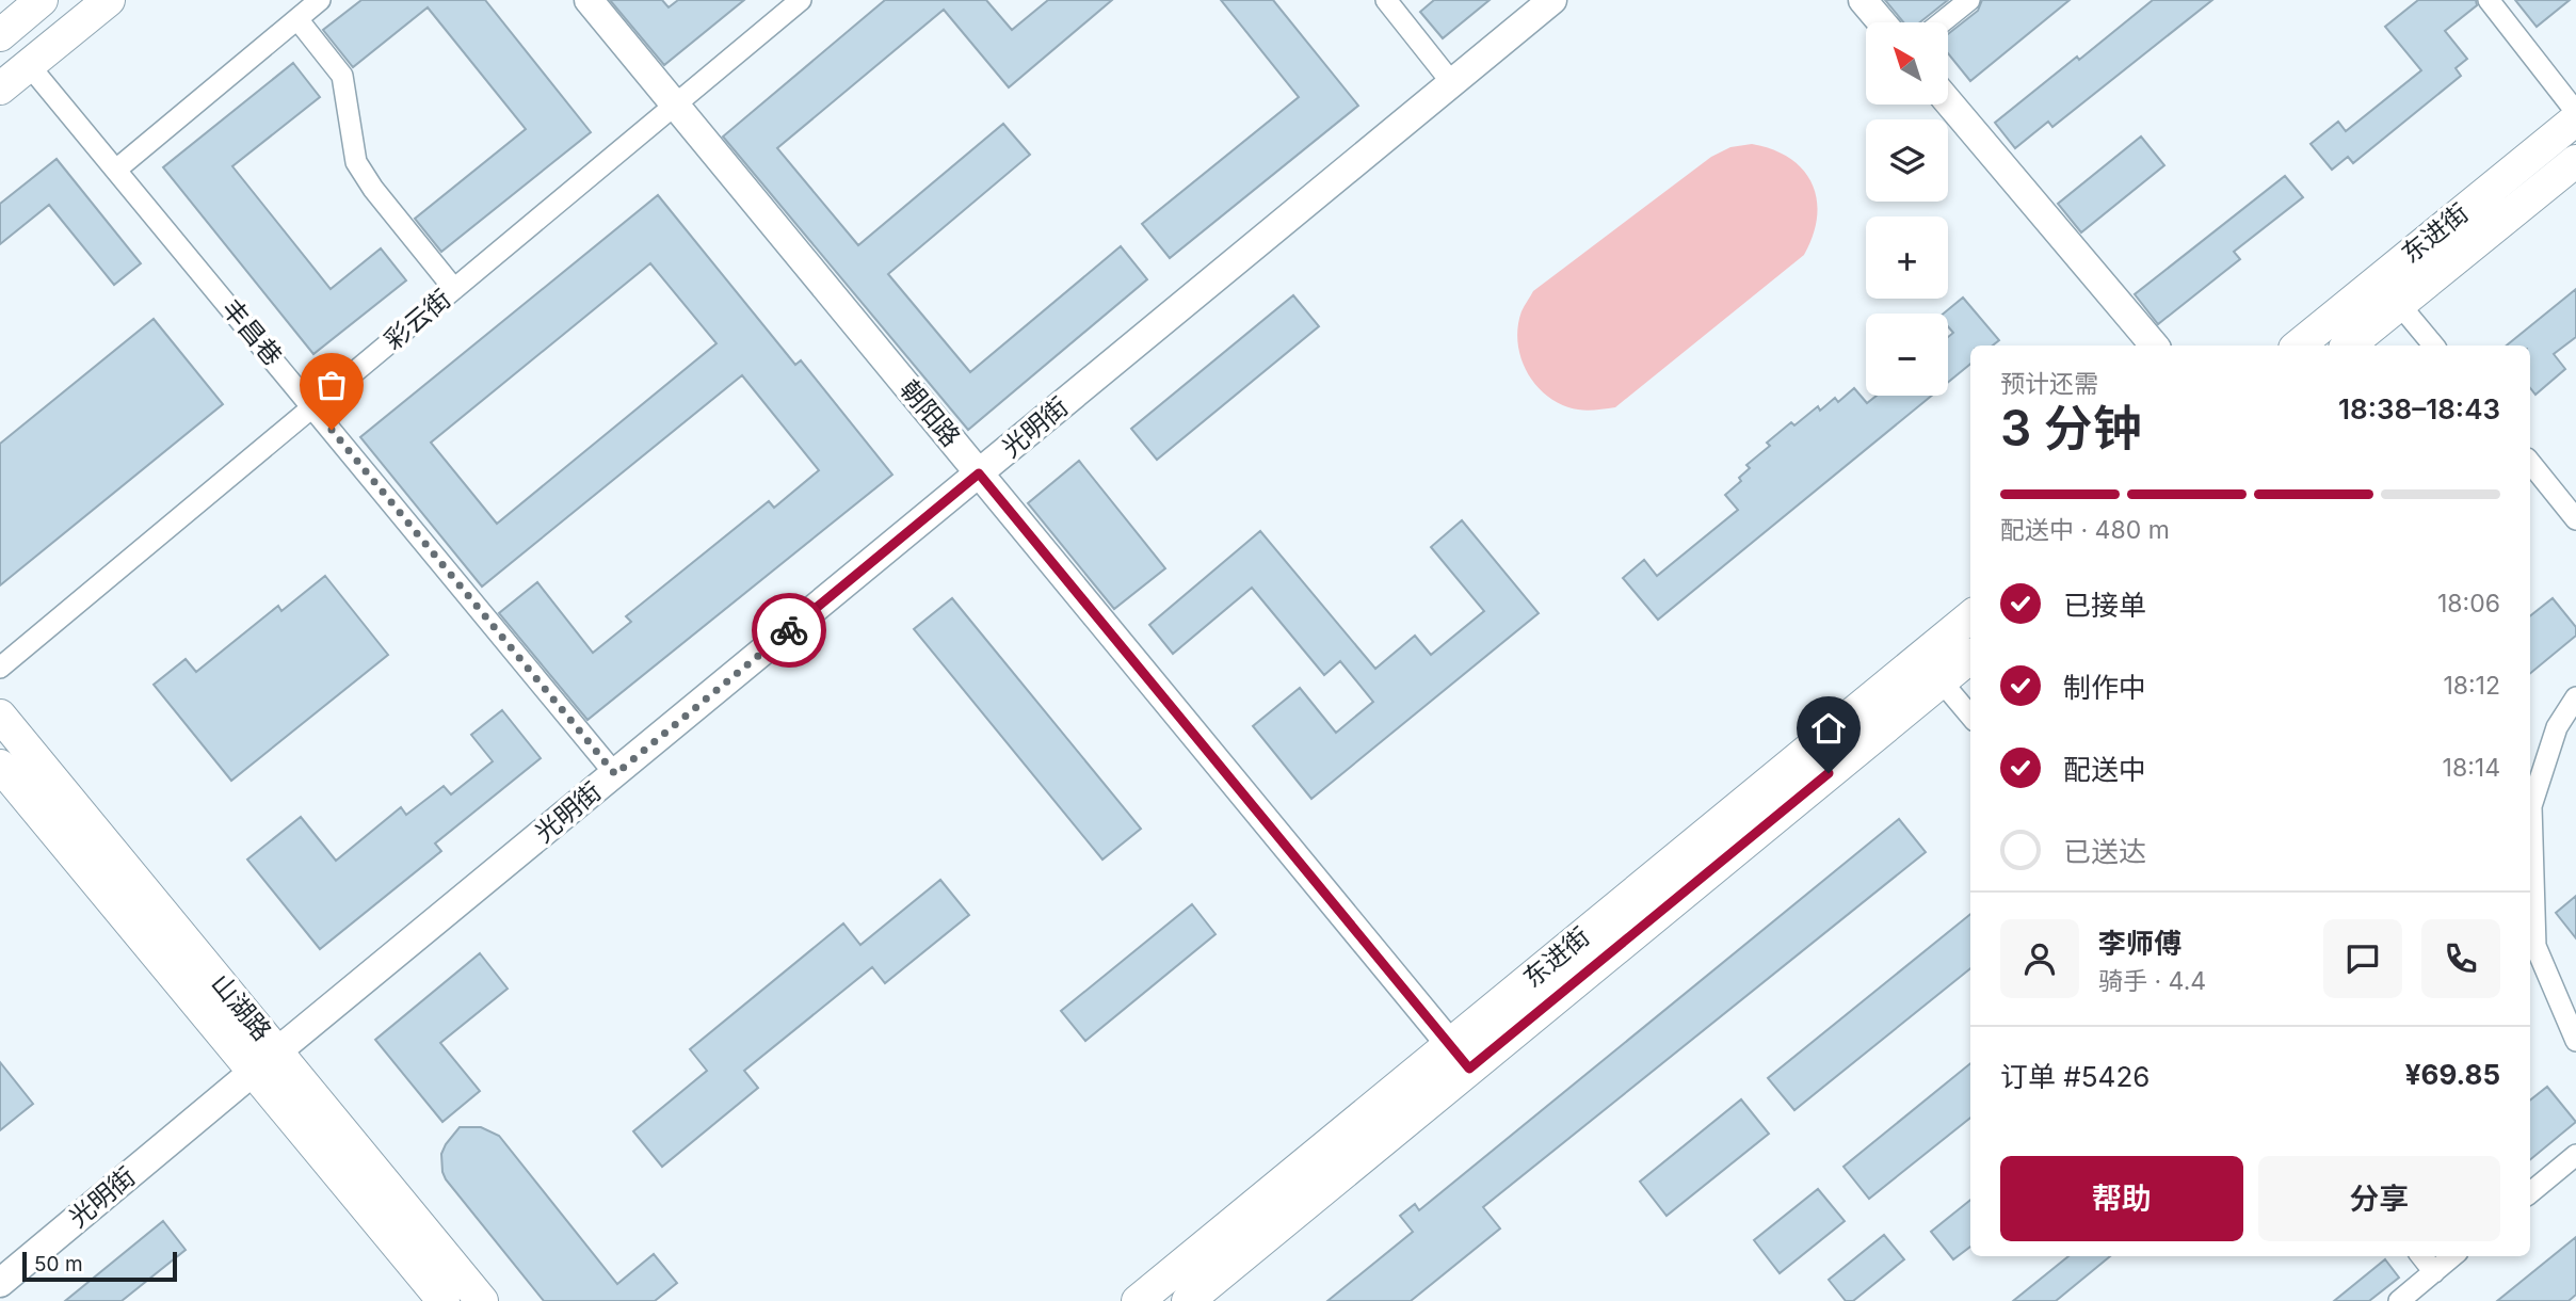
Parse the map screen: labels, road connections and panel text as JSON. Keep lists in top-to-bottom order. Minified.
{"streets":{"main road":["东进街","朝阳路","光明街","山湖路"],"street":["彩云街","丰昌巷"]},"crossings":[["东进街","朝阳路"],["彩云街","丰昌巷"],["彩云街","朝阳路"],["丰昌巷","光明街"],["朝阳路","光明街"],["光明街","山湖路"]],"scale_bar":"50 m","north":"top left","page":{"map_buttons":["+","−"],"heading":["3 分钟","预计还需","18:38–18:43"],"panel":["李师傅","骑手 · 4.4","订单 #5426","¥69.85"],"bar":"配送中 · 480 m","list":[["已接单","18:06"],["制作中","18:12"],["配送中","18:14"],"已送达"],"buttons":["帮助","分享"],"scale":"50 m"}}
